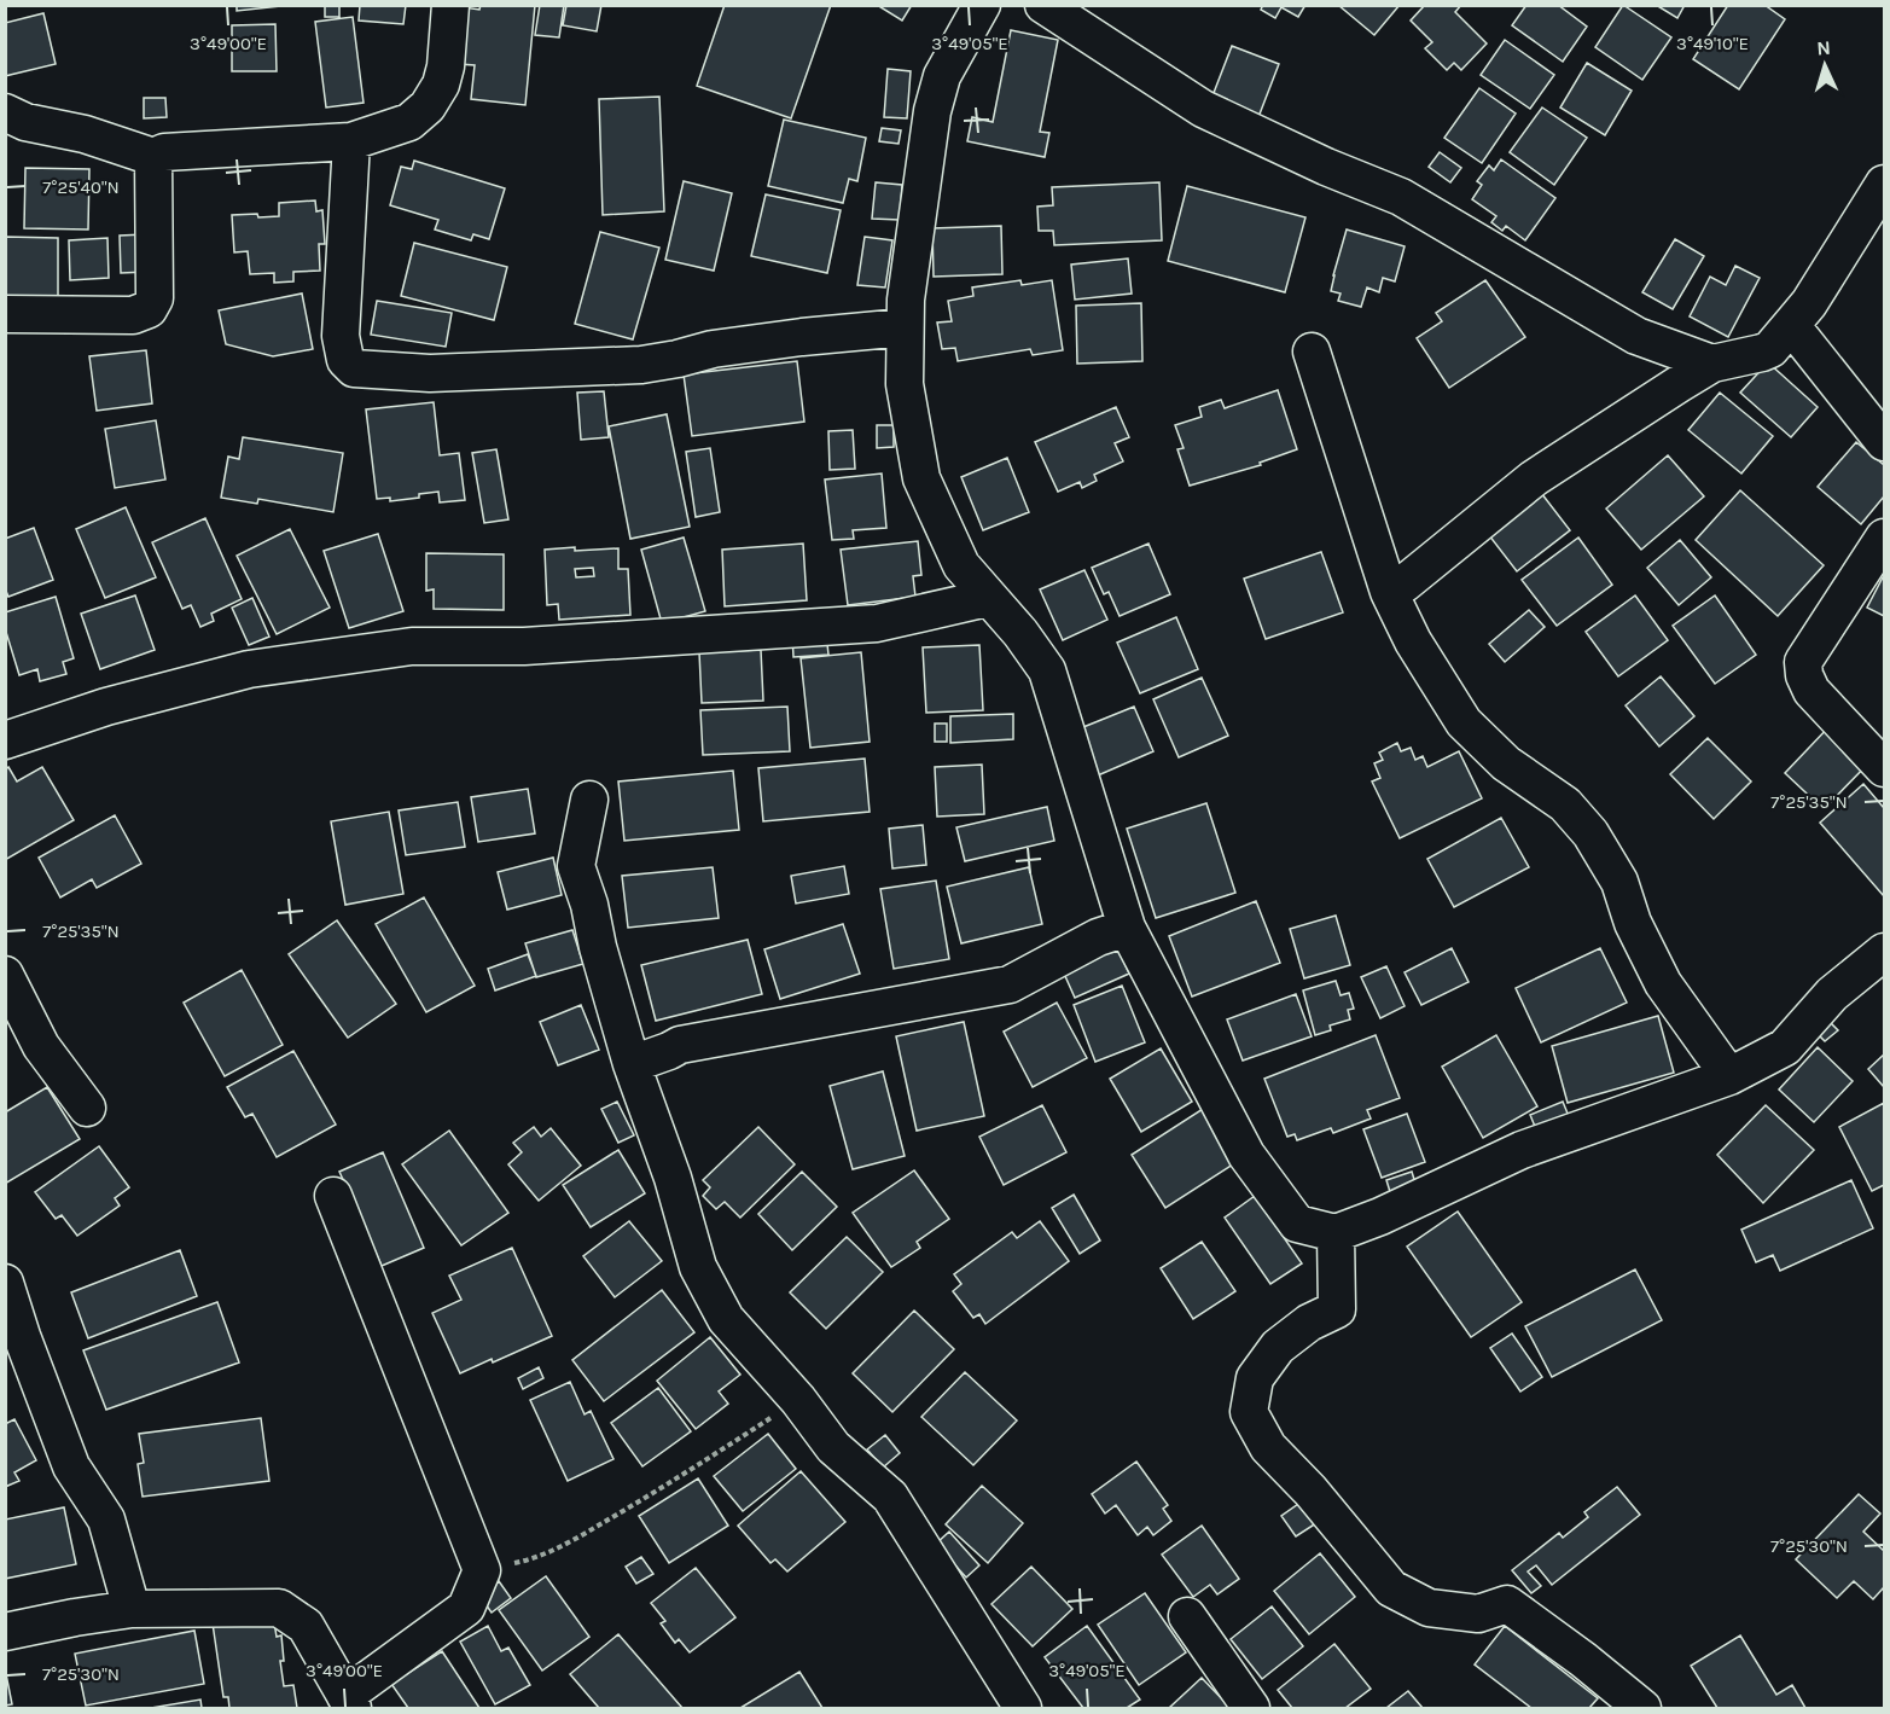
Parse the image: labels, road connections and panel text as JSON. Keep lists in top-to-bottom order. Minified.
{"north":"top","coordinates":["3°49'00\"E","3°49'05\"E","3°49'10\"E","7°25'40\"N","7°25'35\"N","7°25'30\"N"]}
